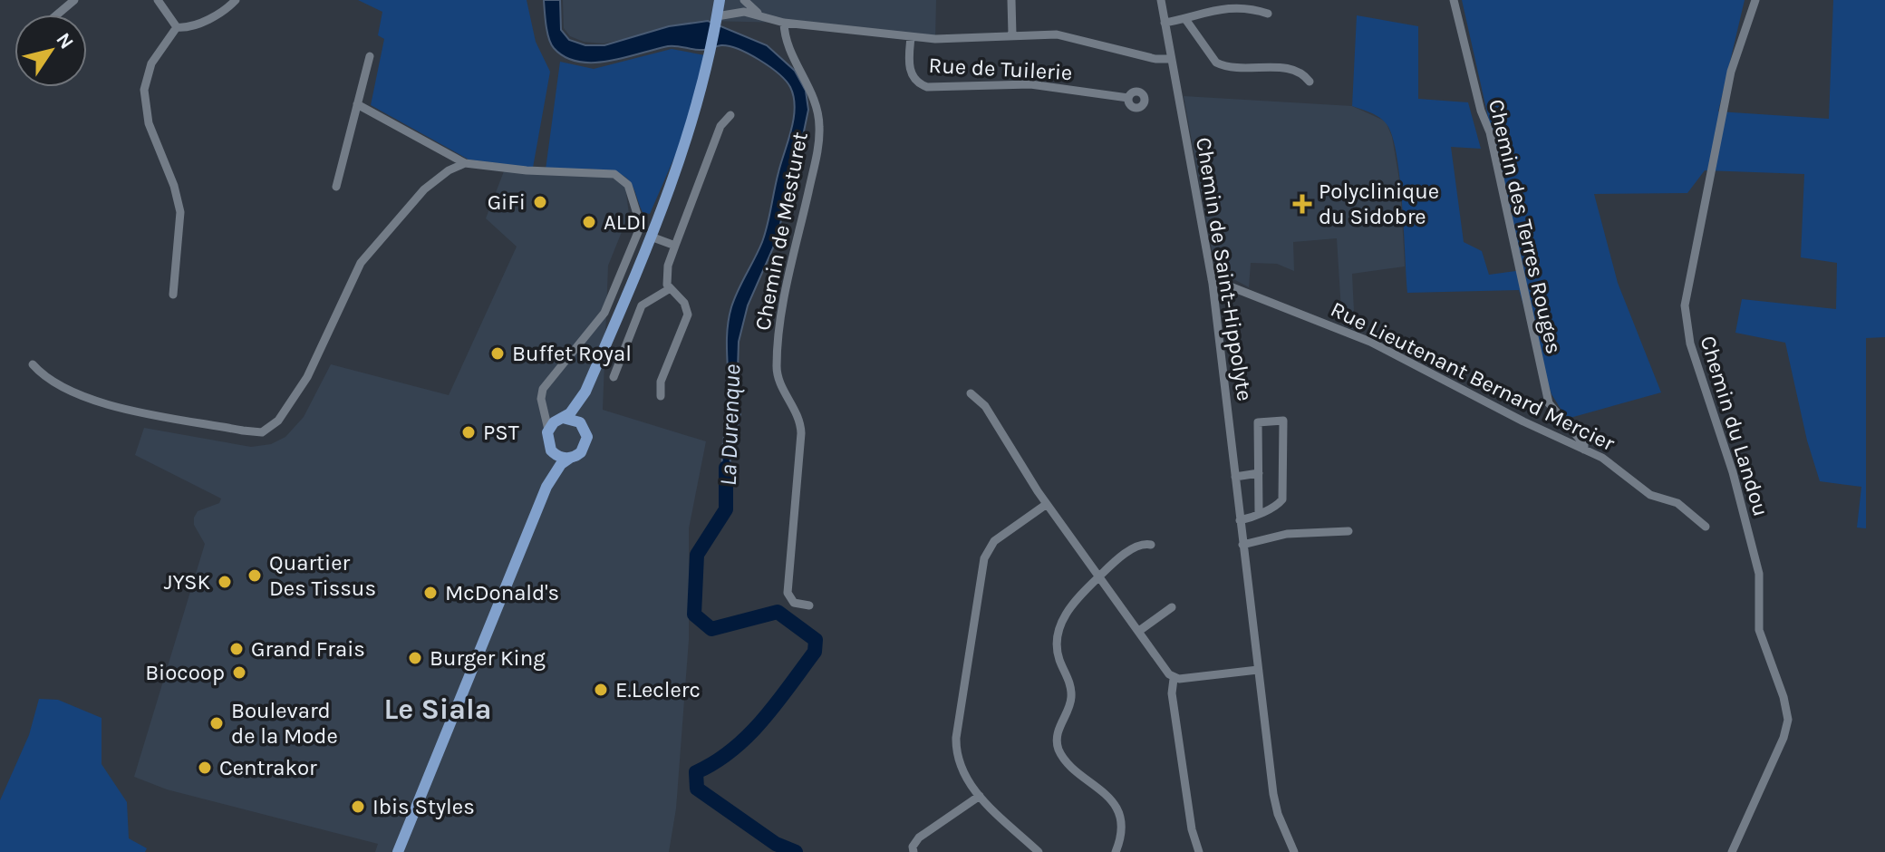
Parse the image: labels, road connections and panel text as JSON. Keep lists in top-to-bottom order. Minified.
{"streets":{"street":["Rue de Tuilerie","Chemin des Terres Rouges","Chemin de Mesturet","Chemin de Saint-Hippolyte","Rue Lieutenant Bernard Mercier","Chemin du Landou"]},"crossings":[["Chemin des Terres Rouges","Rue Lieutenant Bernard Mercier"],["Chemin de Saint-Hippolyte","Rue Lieutenant Bernard Mercier"]],"districts":["Le Siala"],"water":["La Durenque"],"places":{"other":["GiFi","ALDI","Buffet Royal","PST","Quartier Des Tissus","JYSK","McDonald's","Grand Frais","Burger King","Biocoop","E.Leclerc","Boulevard de la Mode","Centrakor","Ibis Styles"],"health":["Polyclinique du Sidobre"]},"north":"top right"}
